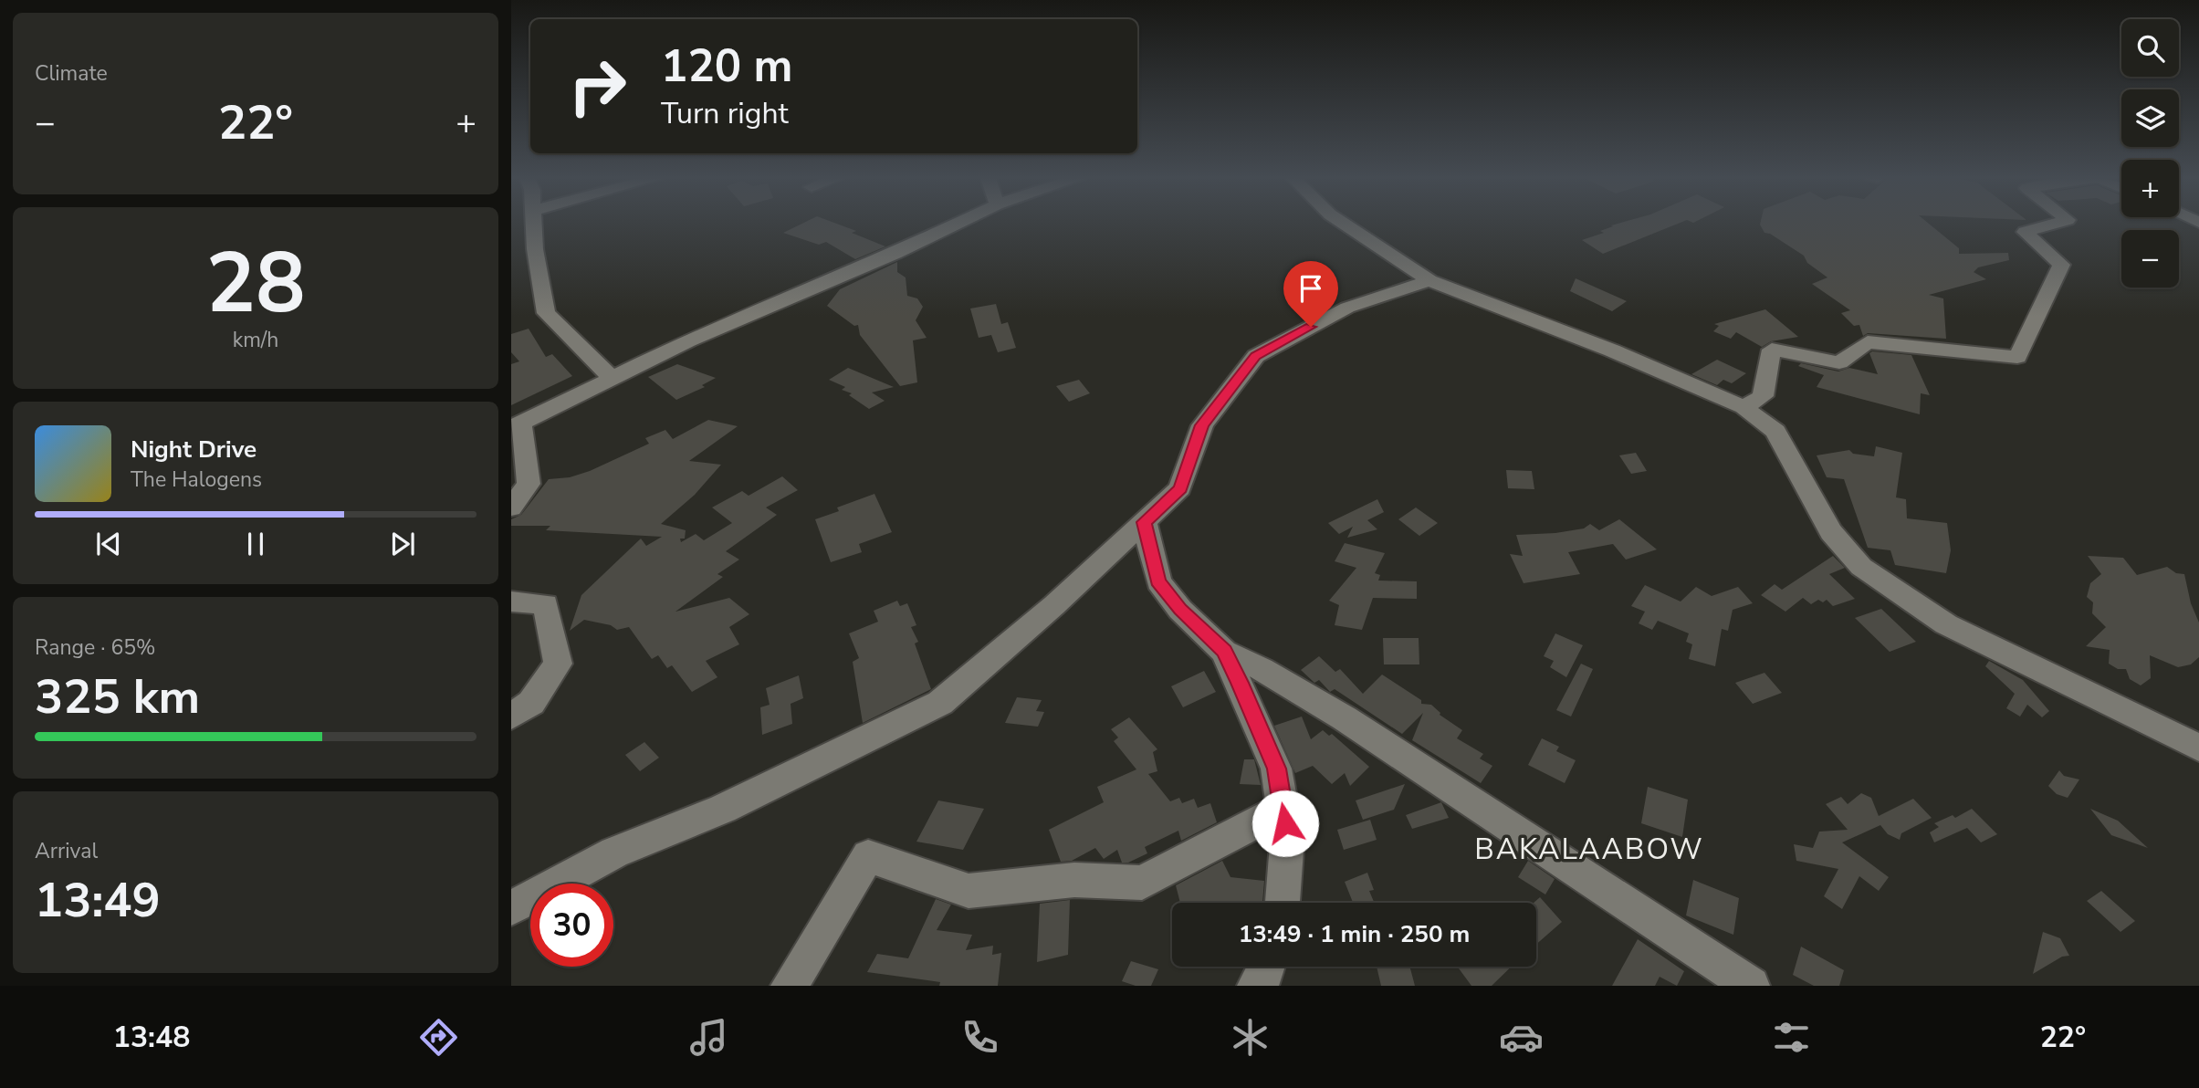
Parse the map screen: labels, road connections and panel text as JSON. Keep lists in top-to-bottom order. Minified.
{"districts":["BAKALAABOW"],"page":{"tile":["Climate",["28","km/h"],["Range · 65%","325 km"],["Arrival","13:49"]],"map_buttons":["+","−"],"turn":["120 m","Turn right"],"heat":["−","22°","+"],"song":["Night Drive","The Halogens"],"limit":"30","trip":"13:49 · 1 min · 250 m","tabs":["13:48","22°"]}}
